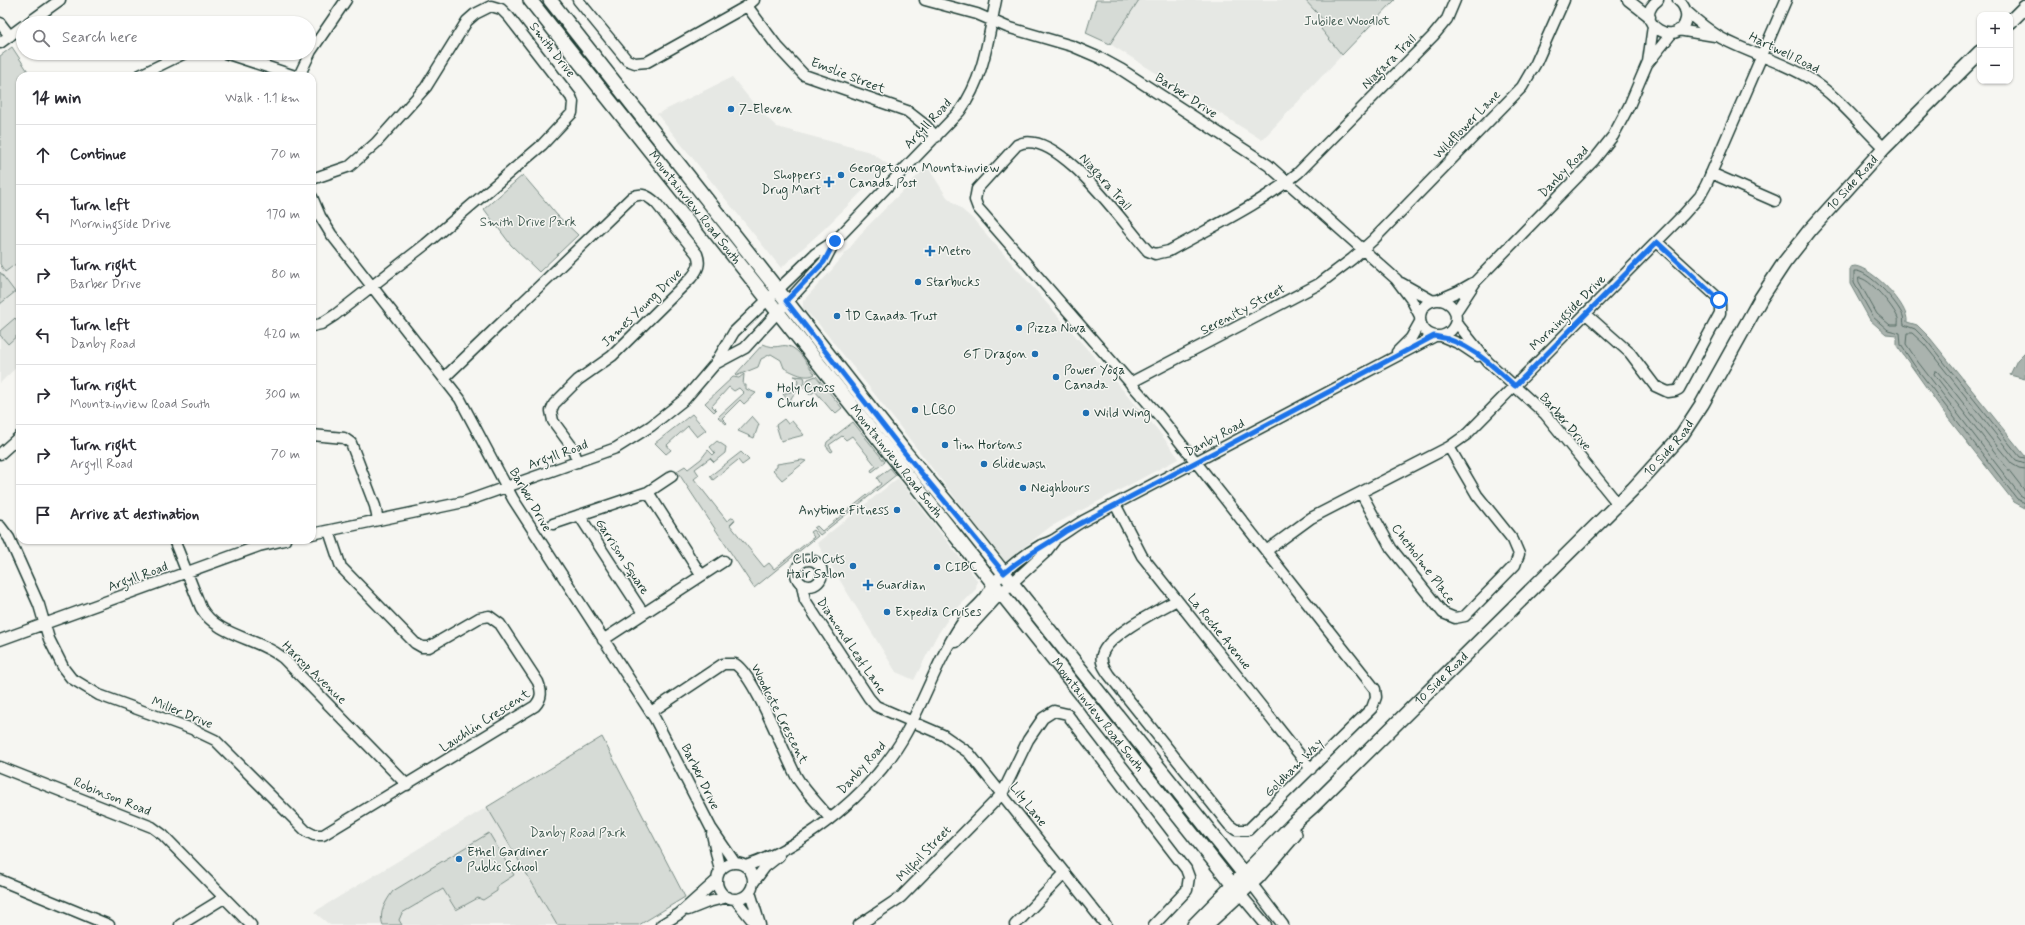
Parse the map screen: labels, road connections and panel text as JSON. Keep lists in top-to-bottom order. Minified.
{"streets":{"main road":["10 Side Road","Mountainview Road South"],"street":["Smith Drive","Hartwell Road","Niagara Trail","Emslie Street","Barber Drive","Argyll Road","Wildflower Lane","Danby Road","James Young Drive","Serenity Street","Morningside Drive","Garrison Square","Chetholme Place","La Roche Avenue","Diamond Leaf Lane","Harrop Avenue","Miller Drive","Woodcote Crescent","Lauchlin Crescent","Goldham Way","Robinson Road","Lily Lane","Milfoil Street"]},"crossings":[["Smith Drive","Barber Drive"],["Hartwell Road","Danby Road"],["Hartwell Road","10 Side Road"],["Hartwell Road","Morningside Drive"],["Niagara Trail","Barber Drive"],["Niagara Trail","Danby Road"],["Niagara Trail","Serenity Street"],["Niagara Trail","Goldham Way"],["Emslie Street","Argyll Road"],["Barber Drive","Argyll Road"],["Barber Drive","Wildflower Lane"],["Barber Drive","Danby Road"],["Barber Drive","10 Side Road"],["Barber Drive","James Young Drive"],["Barber Drive","Serenity Street"],["Barber Drive","Morningside Drive"],["Barber Drive","Garrison Square"],["Barber Drive","Woodcote Crescent"],["Argyll Road","Mountainview Road South"],["Argyll Road","James Young Drive"],["Argyll Road","Harrop Avenue"],["Argyll Road","Miller Drive"],["Argyll Road","Lauchlin Crescent"],["Wildflower Lane","Serenity Street"],["Danby Road","Mountainview Road South"],["Danby Road","La Roche Avenue"],["Danby Road","Diamond Leaf Lane"],["Danby Road","Woodcote Crescent"],["Danby Road","Goldham Way"],["Danby Road","Lily Lane"],["10 Side Road","Mountainview Road South"],["Morningside Drive","Chetholme Place"],["Morningside Drive","Goldham Way"],["La Roche Avenue","Goldham Way"],["Diamond Leaf Lane","Lily Lane"],["Harrop Avenue","Miller Drive"],["Harrop Avenue","Lauchlin Crescent"],["Miller Drive","Lauchlin Crescent"],["Lily Lane","Milfoil Street"]],"parks":["Jubilee Woodlot","Smith Drive Park","Danby Road Park"],"places":{"other":["7-Eleven","Georgetown Mountainview Canada Post","Starbucks","TD Canada Trust","Pizza Nova","GT Dragon","Power Yoga Canada","Holy Cross Church","LCBO","Wild Wing","Tim Hortons","Glidewash","Neighbours","Anytime Fitness","Club Cuts Hair Salon","CIBC","Expedia Cruises","Ethel Gardiner Public School"],"health":["Shoppers Drug Mart","Metro","Guardian"]},"page":{"map_buttons":["+","−"],"search":"Search here","heading":["14 min","Walk · 1.1 km"],"list":[["Continue","70 m"],["Turn left","Morningside Drive","170 m"],["Turn right","Barber Drive","80 m"],["Turn left","Danby Road","420 m"],["Turn right","Mountainview Road South","300 m"],["Turn right","Argyll Road","70 m"],"Arrive at destination"]}}
